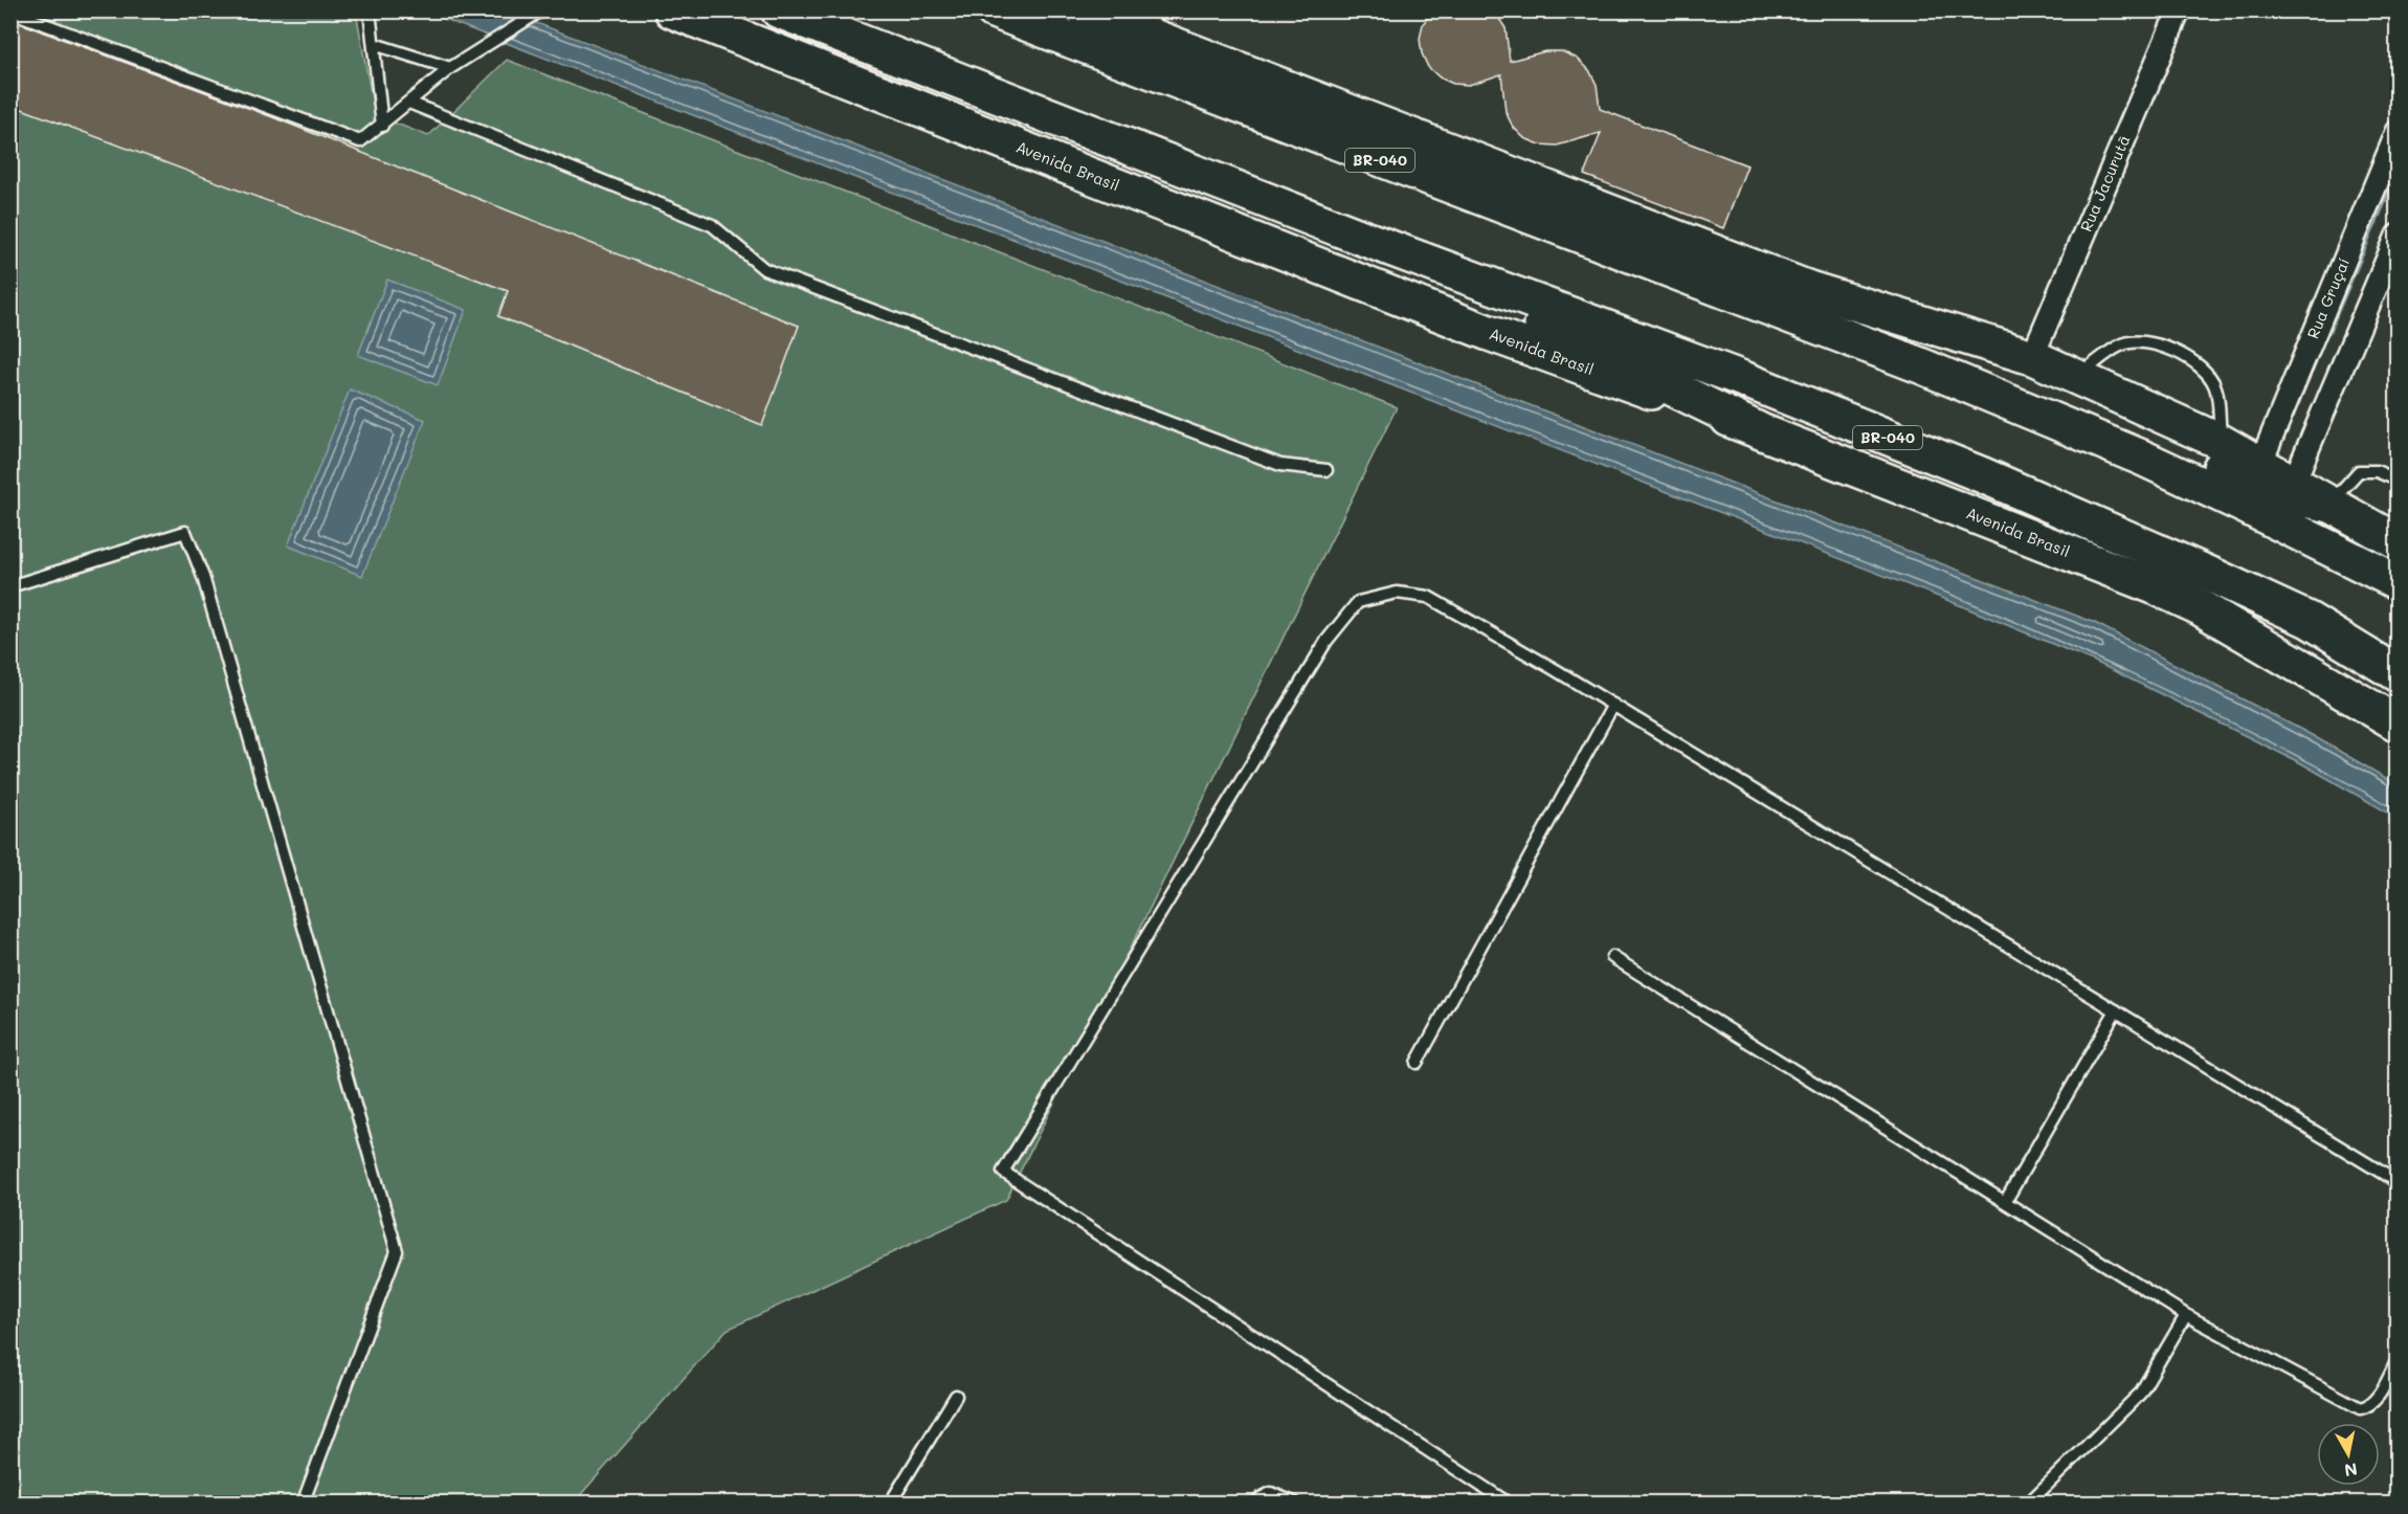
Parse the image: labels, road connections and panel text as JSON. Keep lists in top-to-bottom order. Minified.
{"streets":{"highway":["BR-040","Avenida Brasil"],"street":["Rua Jacurutã","Rua Gruçaí"]},"north":"bottom"}
